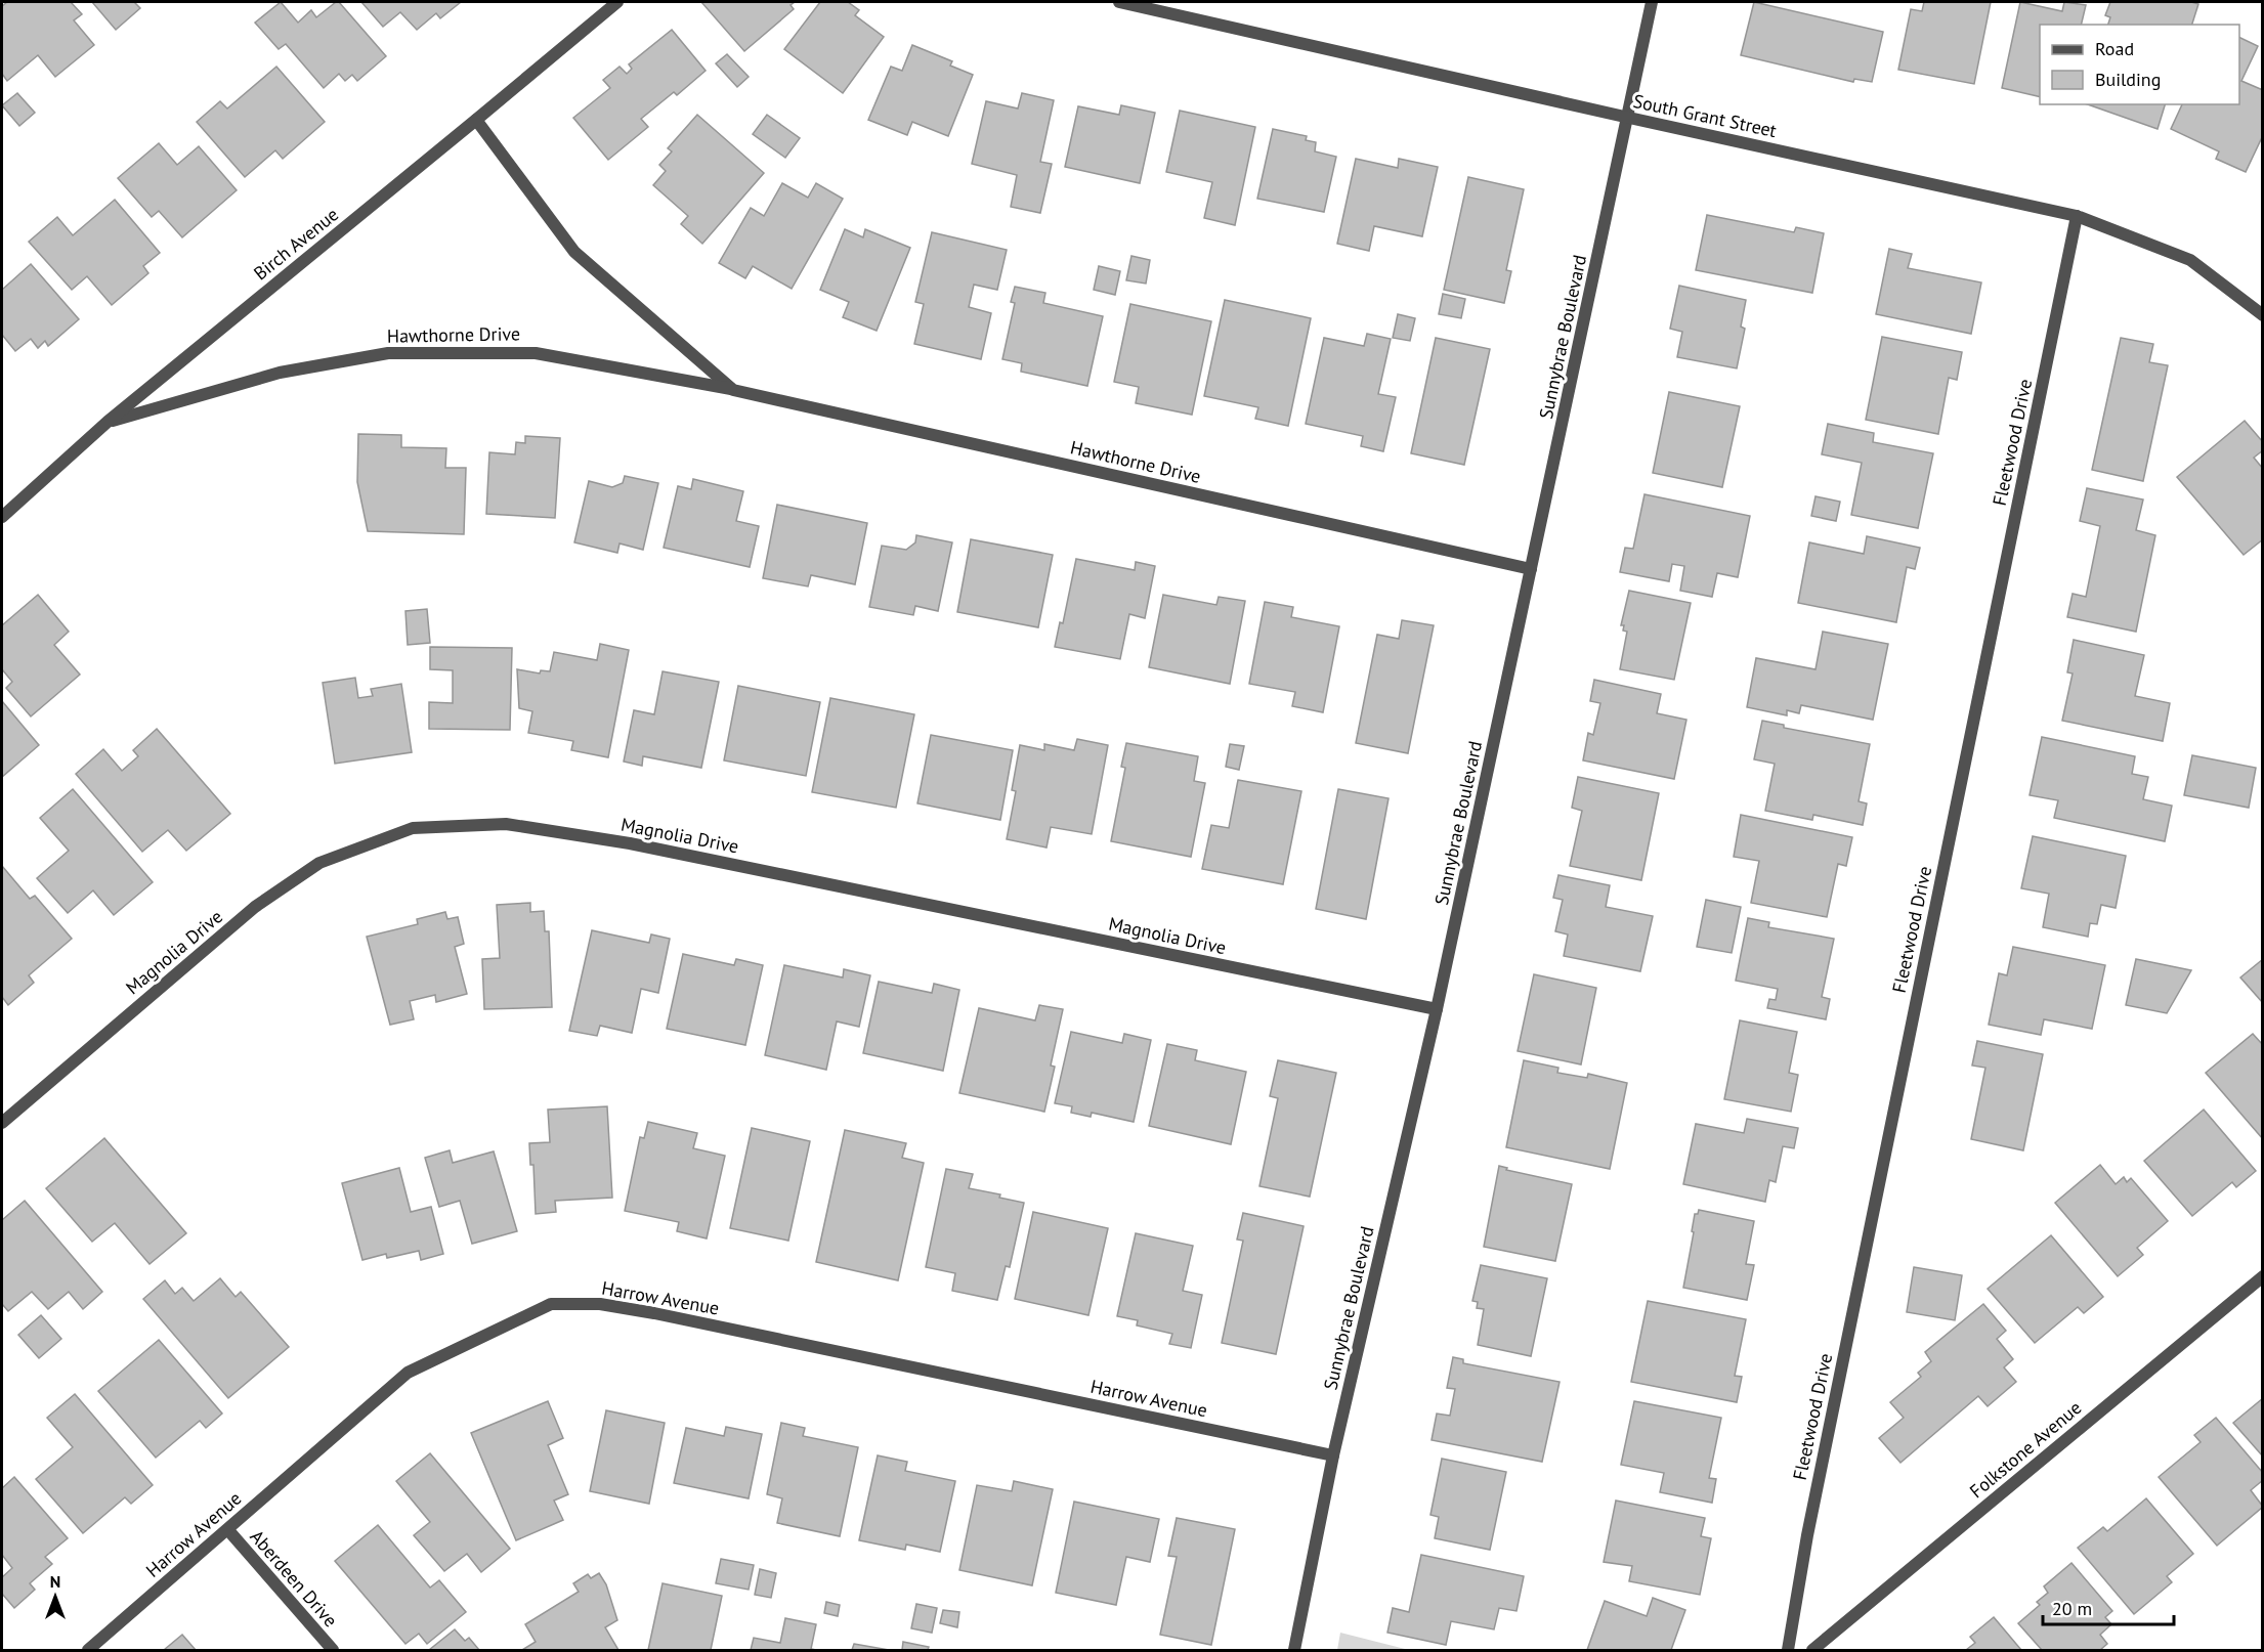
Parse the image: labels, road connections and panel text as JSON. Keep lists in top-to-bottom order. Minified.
{"streets":{"street":["South Grant Street","Birch Avenue","Hawthorne Drive","Sunnybrae Boulevard","Fleetwood Drive","Magnolia Drive","Harrow Avenue","Folkstone Avenue","Aberdeen Drive"]},"crossings":[["South Grant Street","Sunnybrae Boulevard"],["South Grant Street","Fleetwood Drive"],["Birch Avenue","Hawthorne Drive"],["Hawthorne Drive","Sunnybrae Boulevard"],["Sunnybrae Boulevard","Magnolia Drive"],["Sunnybrae Boulevard","Harrow Avenue"],["Harrow Avenue","Aberdeen Drive"]],"legend":["Road","Building"],"scale_bar":"20 m","north":"top"}
